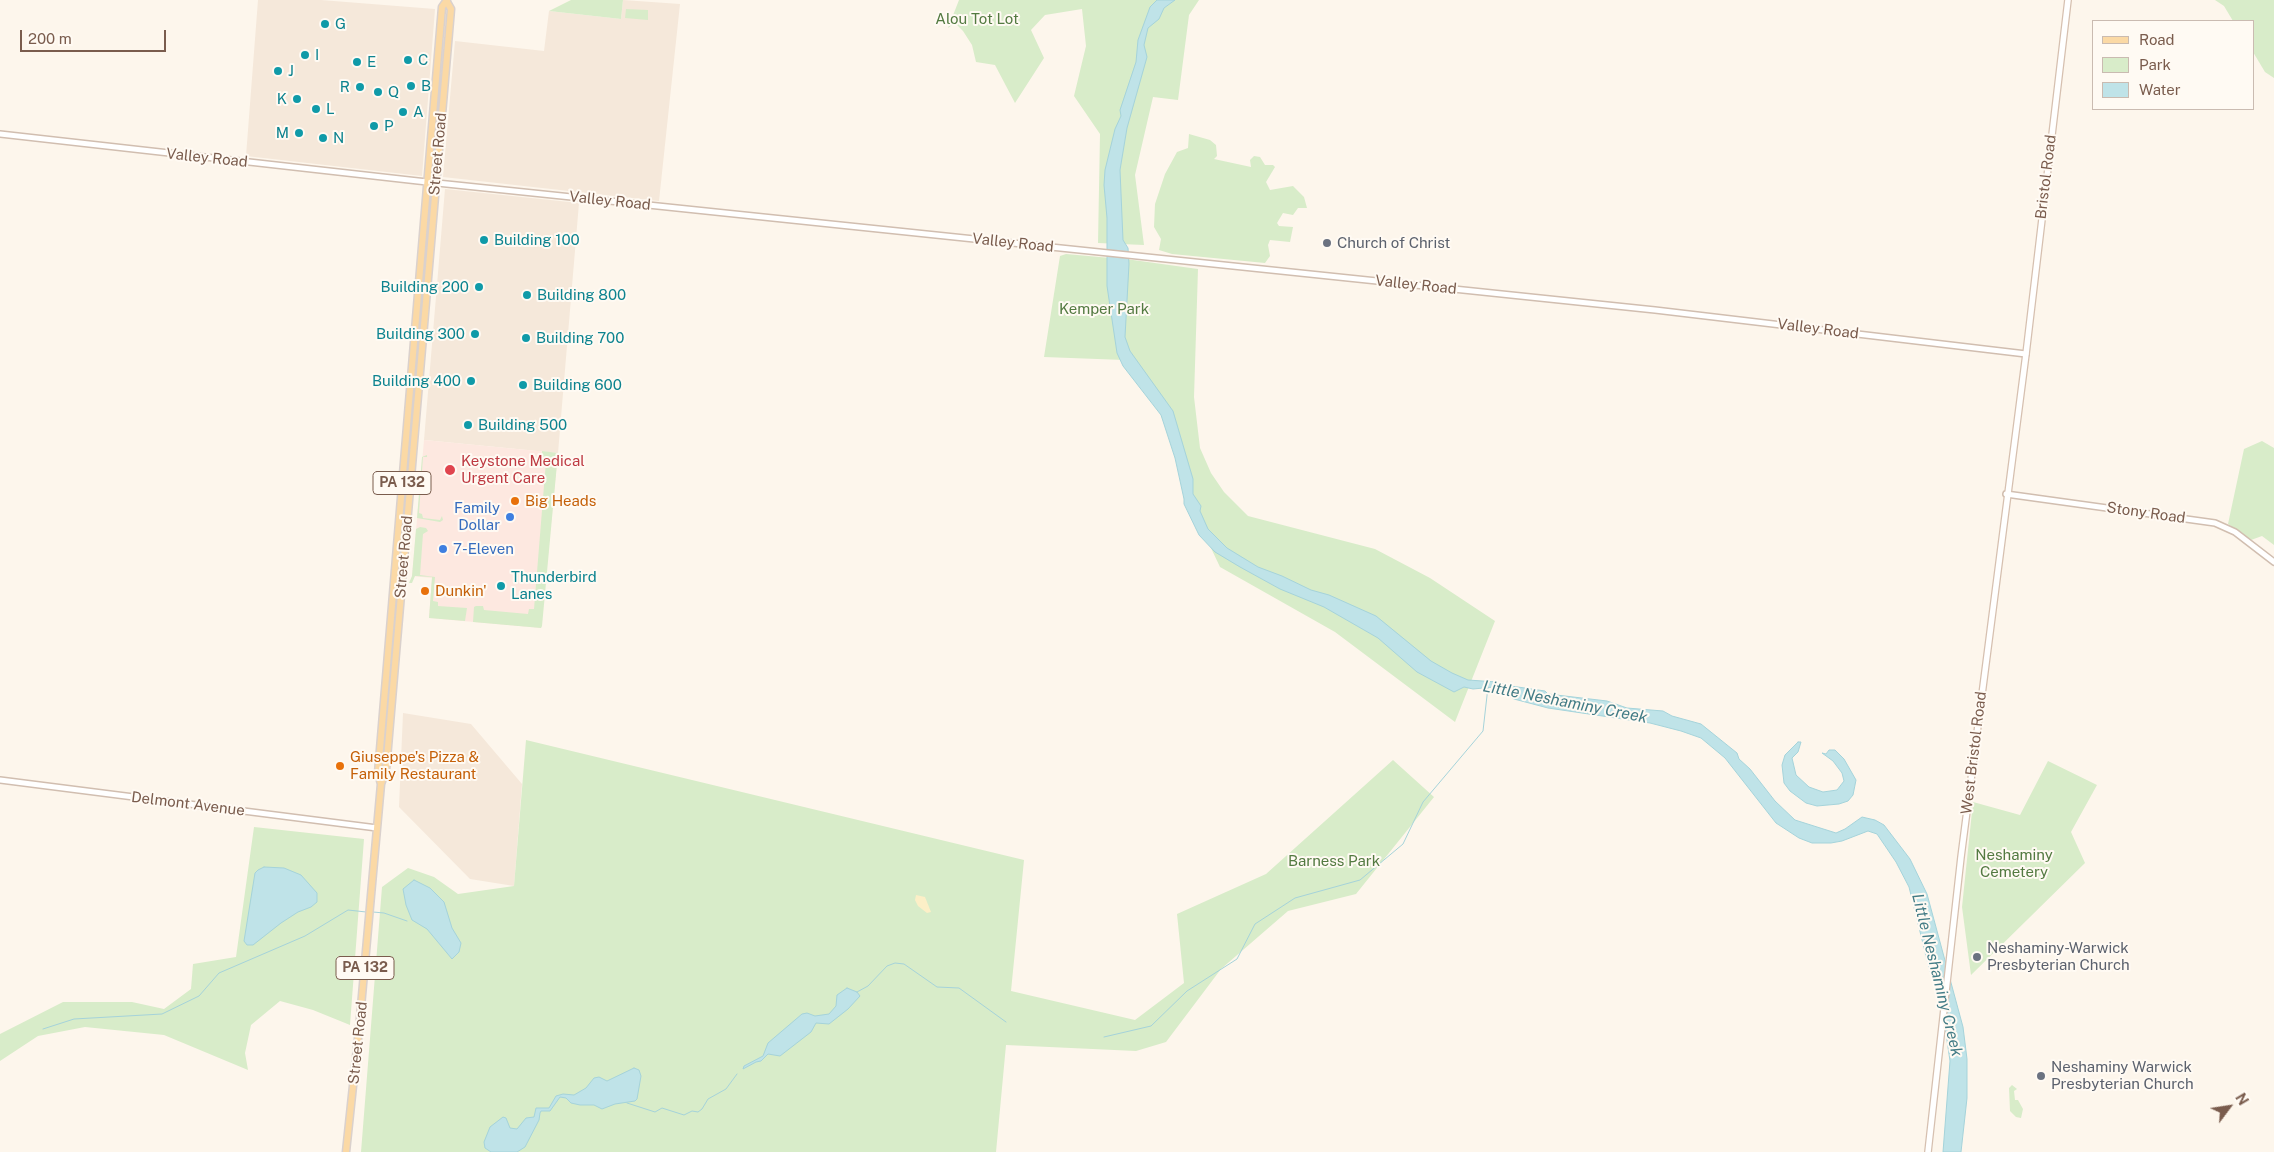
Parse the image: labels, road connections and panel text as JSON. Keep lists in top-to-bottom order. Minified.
{"streets":{"main road":["Street Road","Bristol Road","PA 132","West Bristol Road"],"street":["Valley Road","Stony Road","Delmont Avenue"]},"crossings":[["Street Road","Valley Road"],["Street Road","Delmont Avenue"],["Valley Road","Bristol Road"],["Valley Road","West Bristol Road"],["Bristol Road","West Bristol Road"],["Stony Road","West Bristol Road"]],"water":["Little Neshaminy Creek"],"parks":["Alou Tot Lot","Kemper Park","Neshaminy Cemetery","Barness Park"],"places":["G","I","C","E","J","B","R","Q","K","L","A","P","M","N","Building 100","Church of Christ","Building 200","Building 800","Building 300","Building 700","Building 400","Building 600","Building 500","Keystone Medical Urgent Care","Big Heads","Family Dollar","7-Eleven","Thunderbird Lanes","Dunkin'","Giuseppe's Pizza & Family Restaurant","Neshaminy-Warwick Presbyterian Church","Neshaminy Warwick Presbyterian Church"],"legend":["Road","Park","Water"],"scale_bar":"200 m","north":"top right"}
